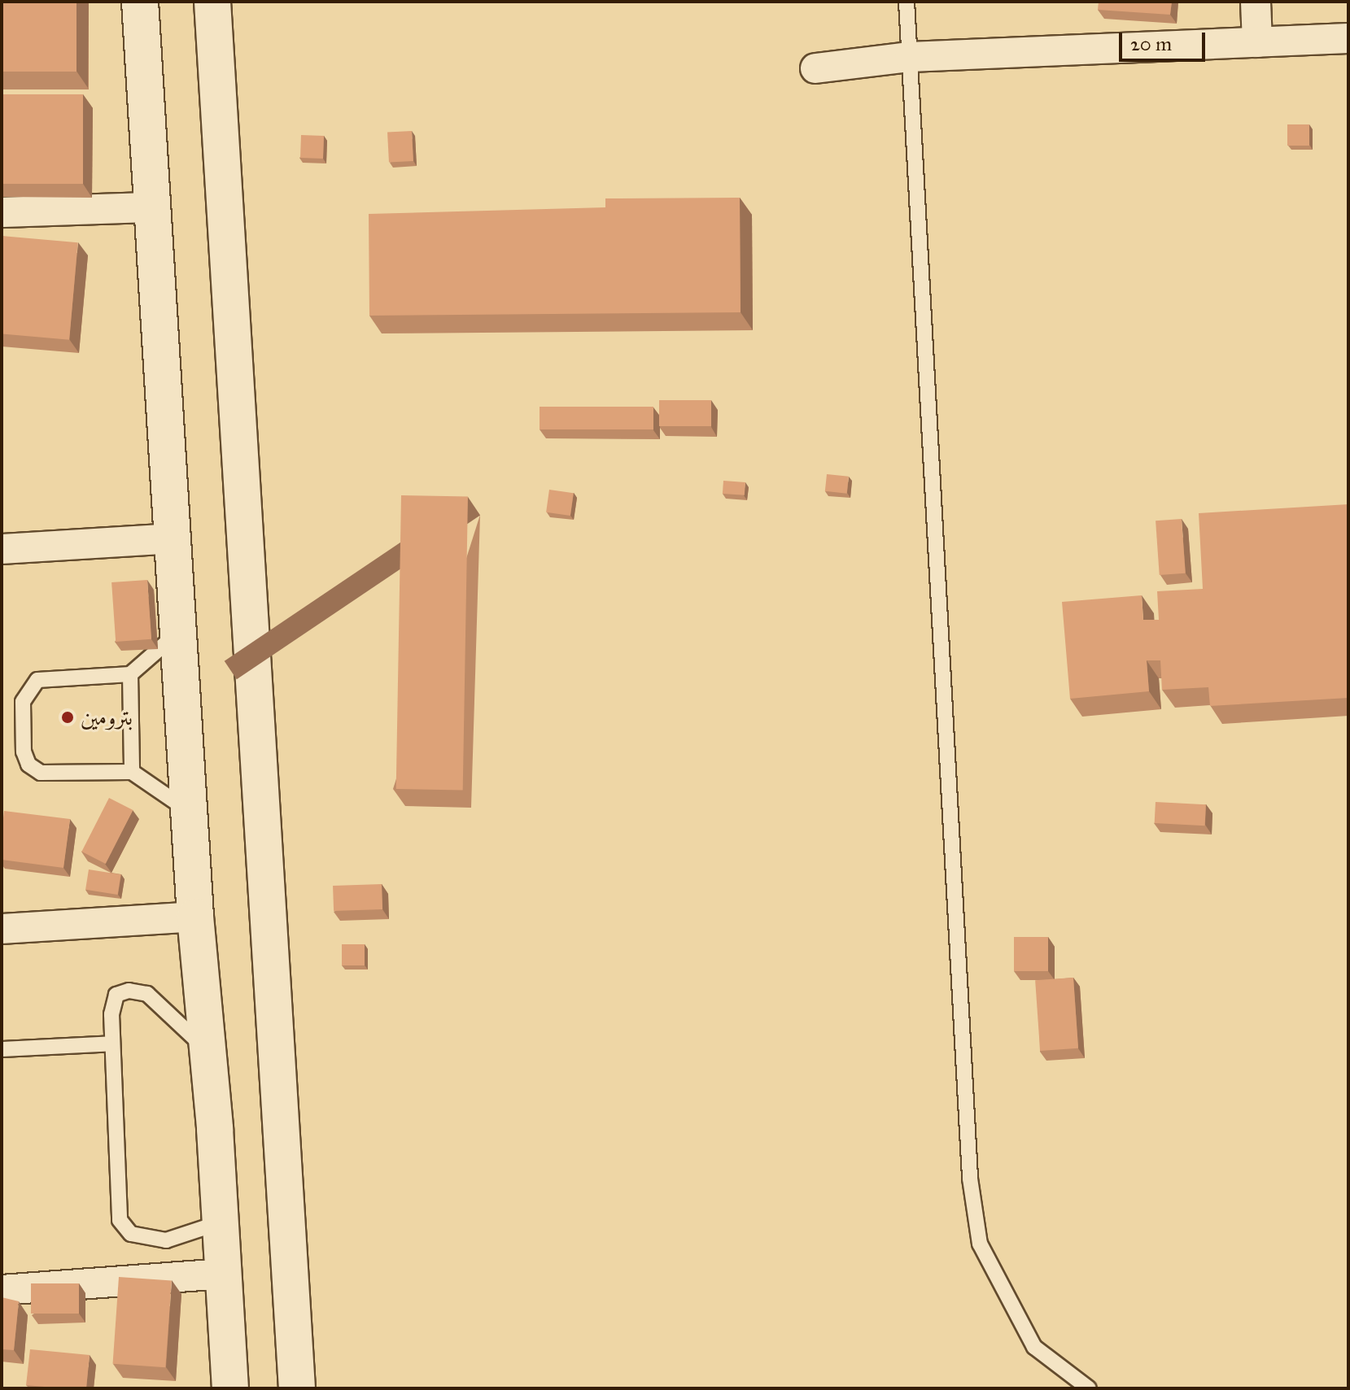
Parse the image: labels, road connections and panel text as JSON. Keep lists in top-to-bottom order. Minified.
{"places":["بترومين"],"scale_bar":"20 m"}
